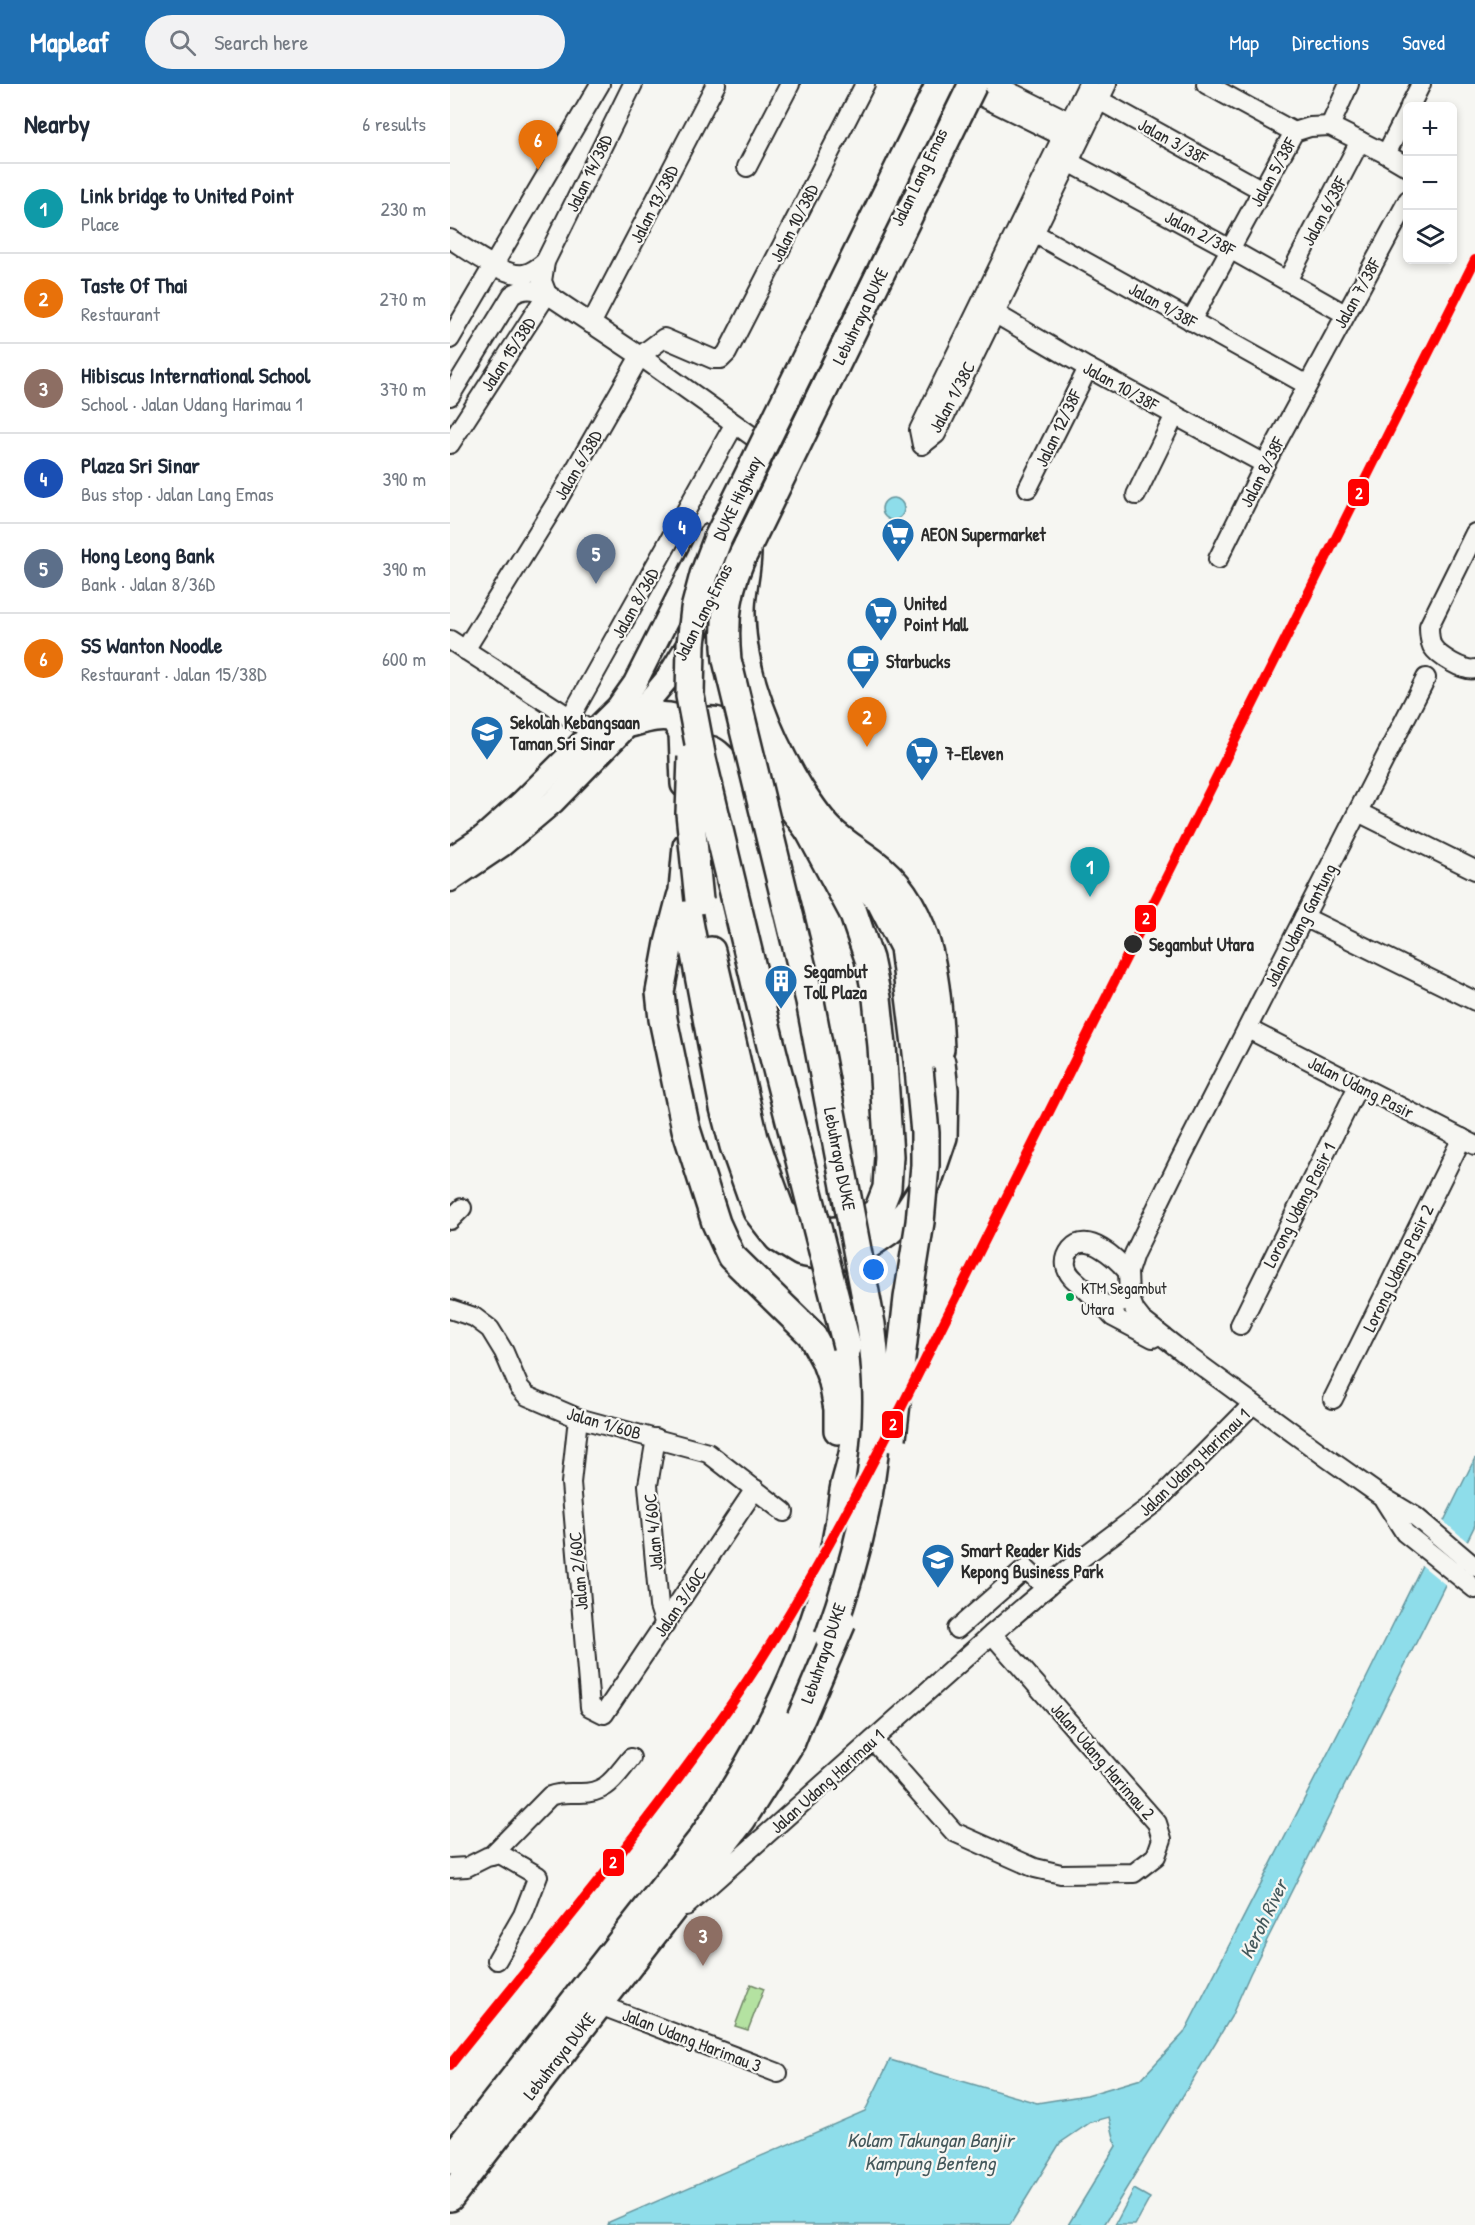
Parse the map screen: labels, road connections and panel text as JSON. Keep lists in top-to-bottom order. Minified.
{"streets":{"highway":["Lebuhraya DUKE","DUKE Highway"],"main road":["Jalan Lang Emas"],"street":["Jalan 3/38F","Jalan 5/38F","Jalan 14/38D","Jalan 13/38D","Jalan 6/38F","Jalan 10/38D","Jalan 2/38F","Jalan 7/38F","Jalan 9/38F","Jalan 15/38D","Jalan 10/38F","Jalan 1/38C","Jalan 12/38F","Jalan 6/38D","Jalan 8/38F","Jalan 8/36D","Jalan Udang Gantung","Jalan Udang Pasir","Lorong Udang Pasir 1","Lorong Udang Pasir 2","Jalan 1/60B","Jalan Udang Harimau 1","Jalan 4/60C","Jalan 2/60C","Jalan 3/60C","Jalan Udang Harimau 2","Jalan Udang Harimau 3"]},"crossings":[["Jalan 3/38F","Jalan 5/38F"],["Jalan 3/38F","Jalan 1/38C"],["Jalan 5/38F","Jalan 2/38F"],["Jalan 5/38F","Jalan 9/38F"],["Jalan 14/38D","Jalan 15/38D"],["Jalan Lang Emas","Lebuhraya DUKE"],["Jalan Lang Emas","DUKE Highway"],["Jalan 6/38F","Jalan 2/38F"],["Jalan 10/38D","Jalan 6/38D"],["Jalan 2/38F","Jalan 7/38F"],["Jalan 2/38F","Jalan 1/38C"],["Jalan 7/38F","Jalan 9/38F"],["Jalan 7/38F","Jalan 8/38F"],["Jalan 9/38F","Jalan 1/38C"],["Jalan 9/38F","Jalan 8/38F"],["Lebuhraya DUKE","DUKE Highway"],["Jalan 10/38F","Jalan 1/38C"],["Jalan 10/38F","Jalan 12/38F"],["Jalan 10/38F","Jalan 8/38F"],["Jalan Udang Gantung","Jalan Udang Pasir"],["Jalan Udang Pasir","Lorong Udang Pasir 1"],["Jalan Udang Pasir","Lorong Udang Pasir 2"],["Jalan 1/60B","Jalan 4/60C"],["Jalan 1/60B","Jalan 2/60C"],["Jalan 1/60B","Jalan 3/60C"],["Jalan Udang Harimau 1","Jalan Udang Harimau 2"],["Jalan Udang Harimau 1","Jalan Udang Harimau 3"],["Jalan 4/60C","Jalan 3/60C"],["Jalan 2/60C","Jalan 3/60C"]],"water":["Keroh River","Kolam Takungan Banjir Kampung Benteng"],"places":{"supermarket":["AEON Supermarket","United Point Mall","7-Eleven"],"cafe":["Starbucks"],"school or university":["Sekolah Kebangsaan Taman Sri Sinar","Smart Reader Kids Kepong Business Park"],"other":["Segambut Utara","KTM Segambut Utara"],"building":["Segambut Toll Plaza"]},"lines":["rail line 2"],"page":{"header":"Mapleaf","search":"Search here","nav":["Map","Directions","Saved"],"heading":["Nearby","6 results"],"map_buttons":["+","−"],"pins":["6","4","5","2","1","3"],"list":[{"mark":"1","name":"Link bridge to United Point","note":"Place","value":"230 m"},{"mark":"2","name":"Taste Of Thai","note":"Restaurant","value":"270 m"},{"mark":"3","name":"Hibiscus International School","note":"School · Jalan Udang Harimau 1","value":"370 m"},{"mark":"4","name":"Plaza Sri Sinar","note":"Bus stop · Jalan Lang Emas","value":"390 m"},{"mark":"5","name":"Hong Leong Bank","note":"Bank · Jalan 8/36D","value":"390 m"},{"mark":"6","name":"SS Wanton Noodle","note":"Restaurant · Jalan 15/38D","value":"600 m"}]}}
